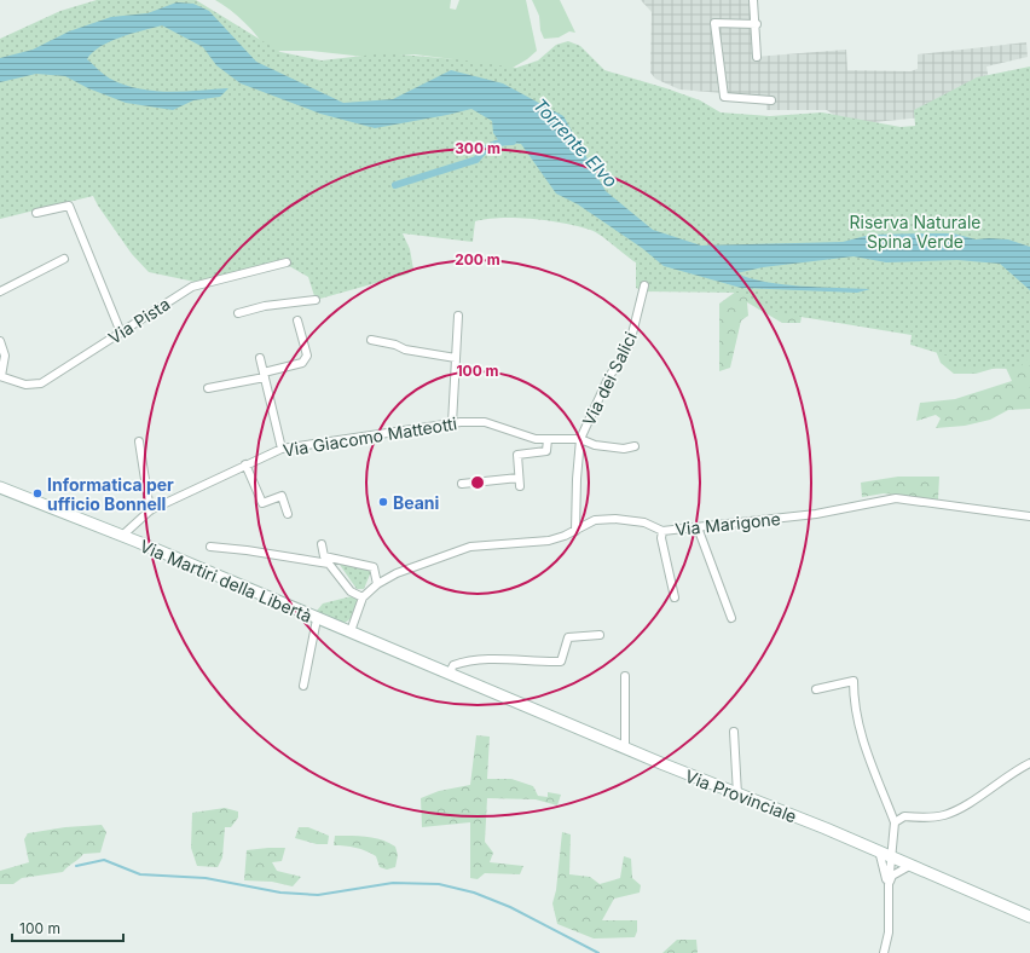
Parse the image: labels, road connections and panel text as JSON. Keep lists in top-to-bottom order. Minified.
{"streets":{"main road":["Via Martiri della Libertà","Via Provinciale"],"street":["Via Pista","Via dei Salici","Via Giacomo Matteotti","Via Marigone"]},"crossings":[["Via dei Salici","Via Giacomo Matteotti"],["Via dei Salici","Via Marigone"],["Via Giacomo Matteotti","Via Martiri della Libertà"],["Via Marigone","Via Martiri della Libertà"],["Via Martiri della Libertà","Via Provinciale"]],"water":["Torrente Elvo"],"parks":["Riserva Naturale Spina Verde"],"places":["Informatica per ufficio Bonnell","Beani"],"scale_bar":"100 m","rings":["300 m","200 m","100 m"]}
